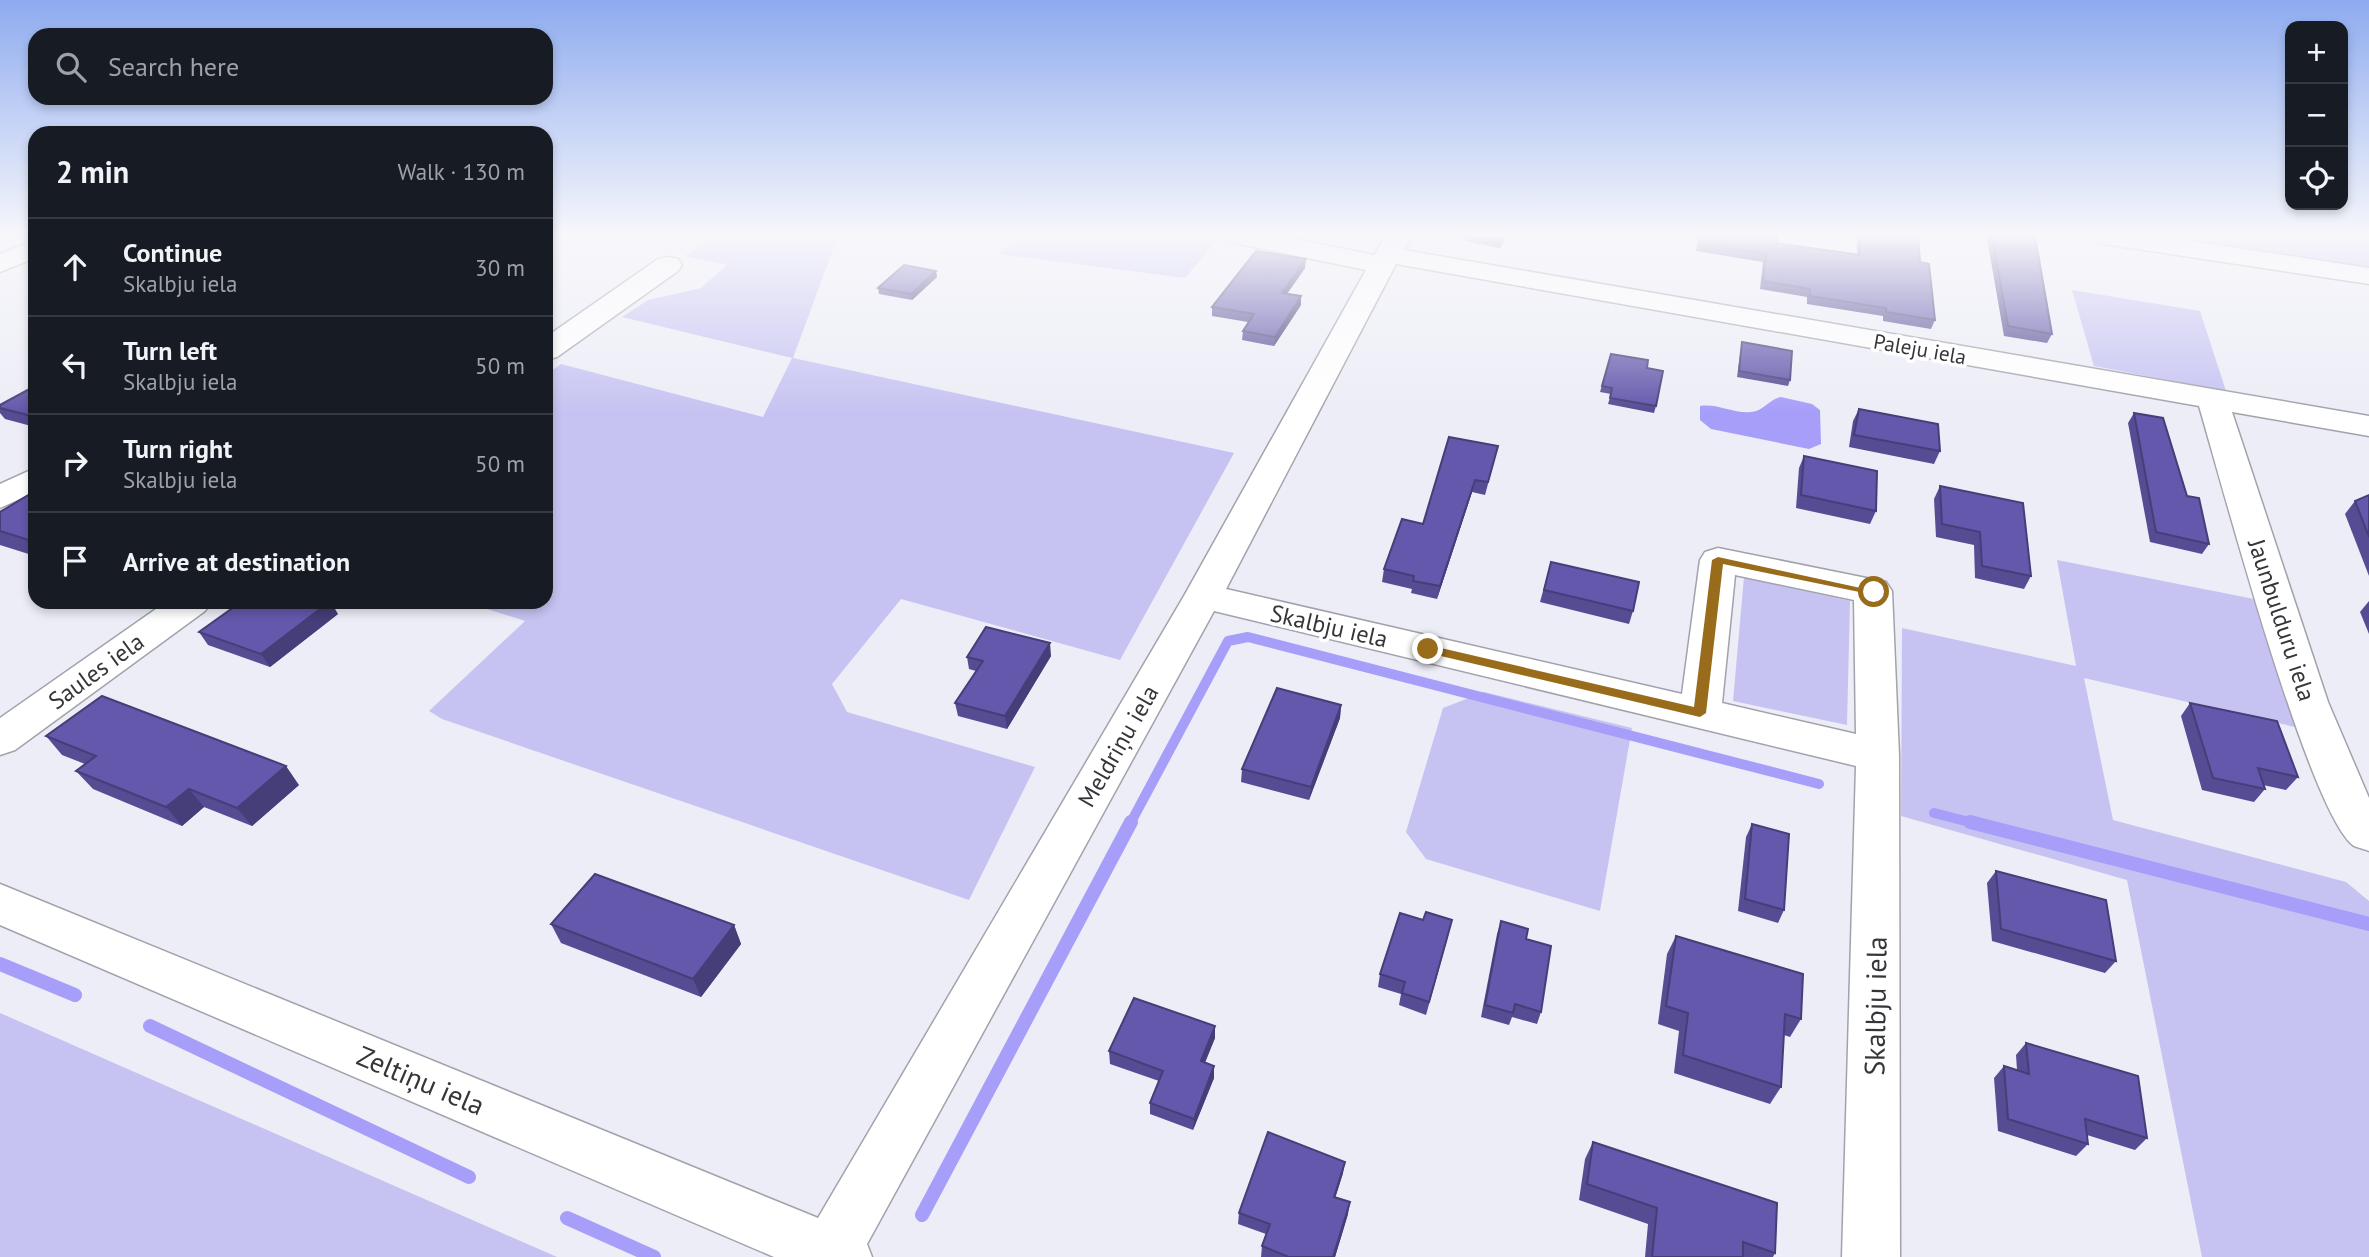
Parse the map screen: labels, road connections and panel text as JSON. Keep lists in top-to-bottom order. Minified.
{"streets":{"street":["Paleju iela","Jaunbulduru iela","Skalbju iela","Saules iela","Meldriņu iela","Zeltiņu iela"]},"crossings":[["Paleju iela","Jaunbulduru iela"],["Skalbju iela","Meldriņu iela"],["Meldriņu iela","Zeltiņu iela"]],"page":{"map_buttons":["+","−"],"search":"Search here","heading":["2 min","Walk · 130 m"],"list":[["Continue","Skalbju iela","30 m"],["Turn left","Skalbju iela","50 m"],["Turn right","Skalbju iela","50 m"],"Arrive at destination"]}}
